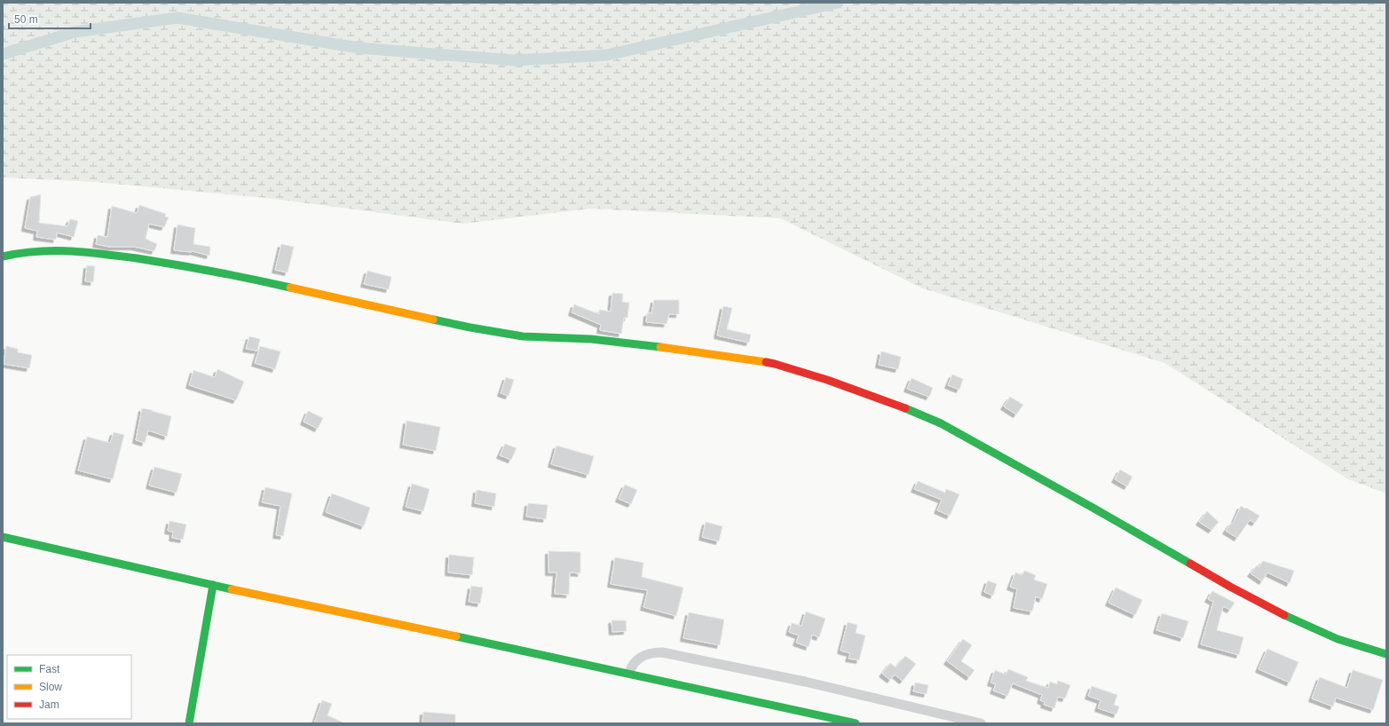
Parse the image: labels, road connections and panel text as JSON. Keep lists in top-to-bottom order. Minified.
{"legend":["Fast","Slow","Jam"],"scale_bar":"50 m"}
